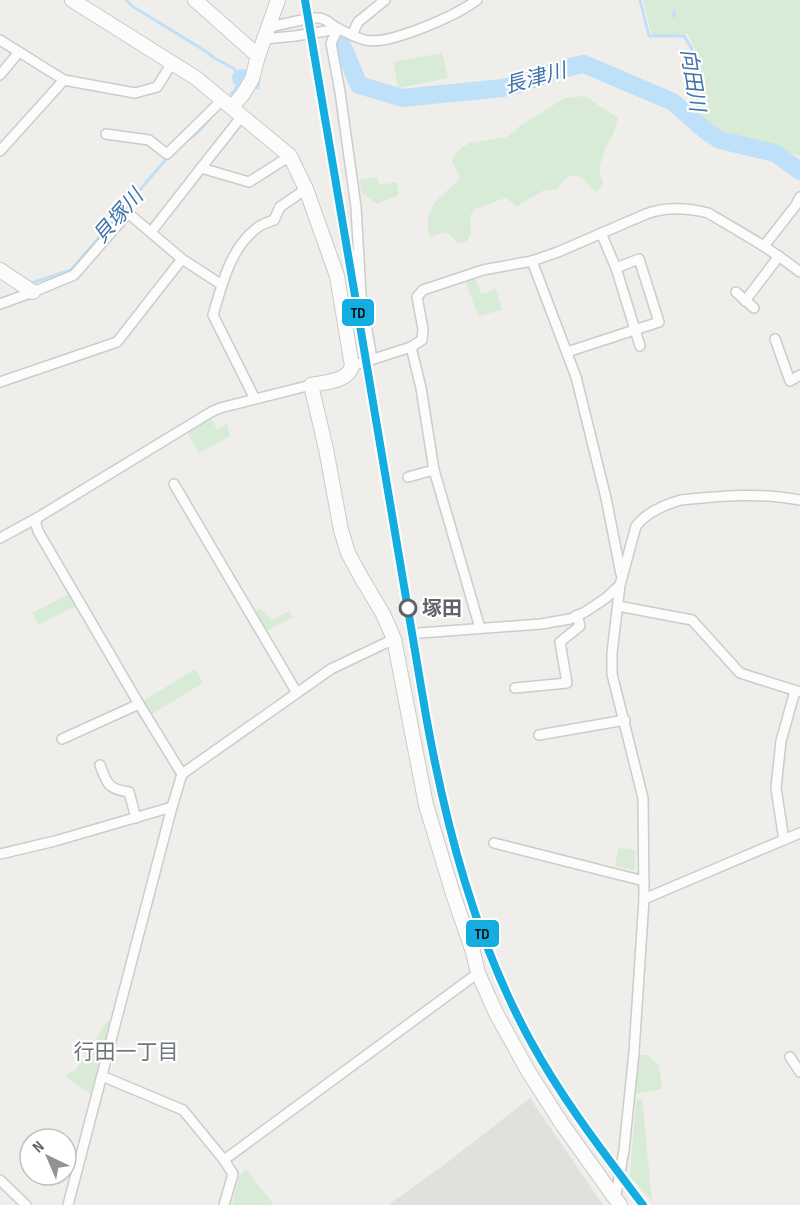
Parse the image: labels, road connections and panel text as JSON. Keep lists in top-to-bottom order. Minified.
{"districts":["行田一丁目"],"water":["長津川","向田川","貝塚川"],"places":["塚田"],"lines":["transit line TD"],"north":"top left"}
